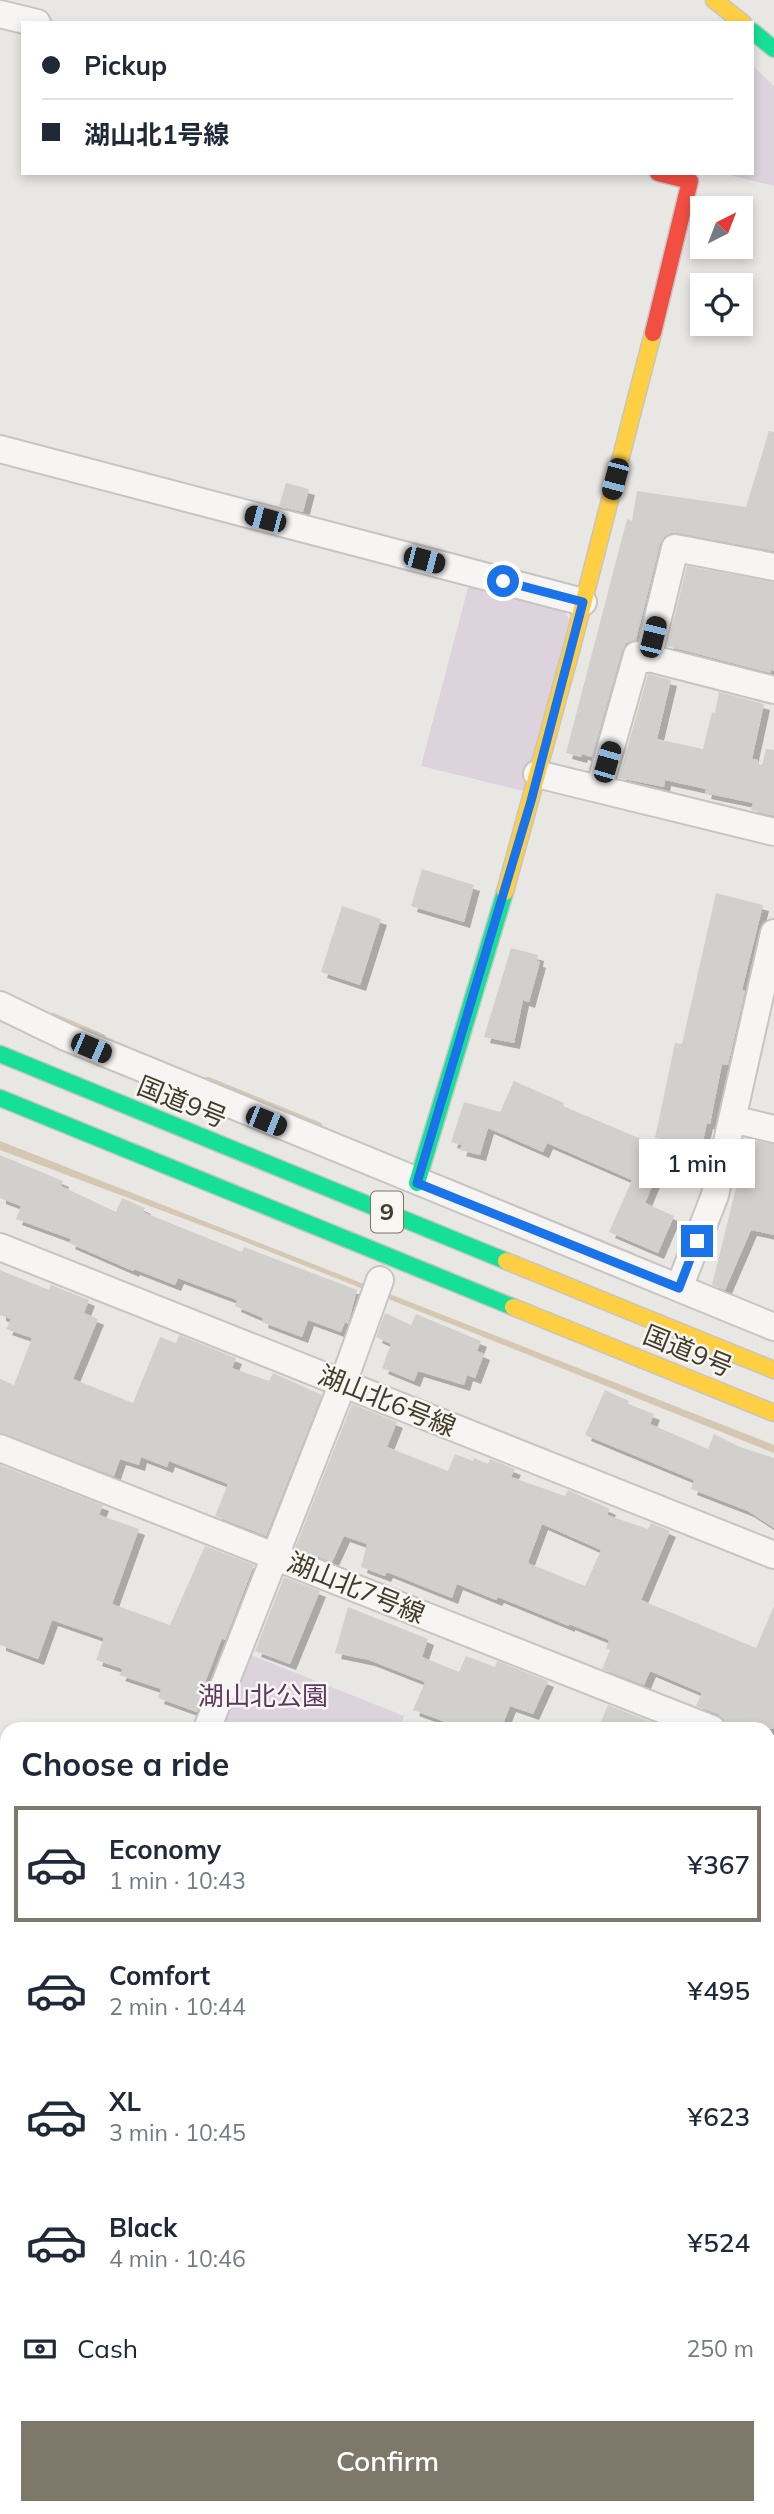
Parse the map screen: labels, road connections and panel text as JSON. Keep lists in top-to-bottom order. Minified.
{"streets":{"main road":["国道9号","9"],"street":["湖山北6号線","湖山北7号線"]},"parks":["湖山北公園"],"north":"top right","page":{"banner":["Pickup","湖山北1号線"],"bubble":"1 min","heading":"Choose a ride","list":[{"name":"Economy","note":"1 min · 10:43","value":"¥367"},{"name":"Comfort","note":"2 min · 10:44","value":"¥495"},{"name":"XL","note":"3 min · 10:45","value":"¥623"},{"name":"Black","note":"4 min · 10:46","value":"¥524"}],"pay":["Cash","250 m"],"buttons":"Confirm"}}
